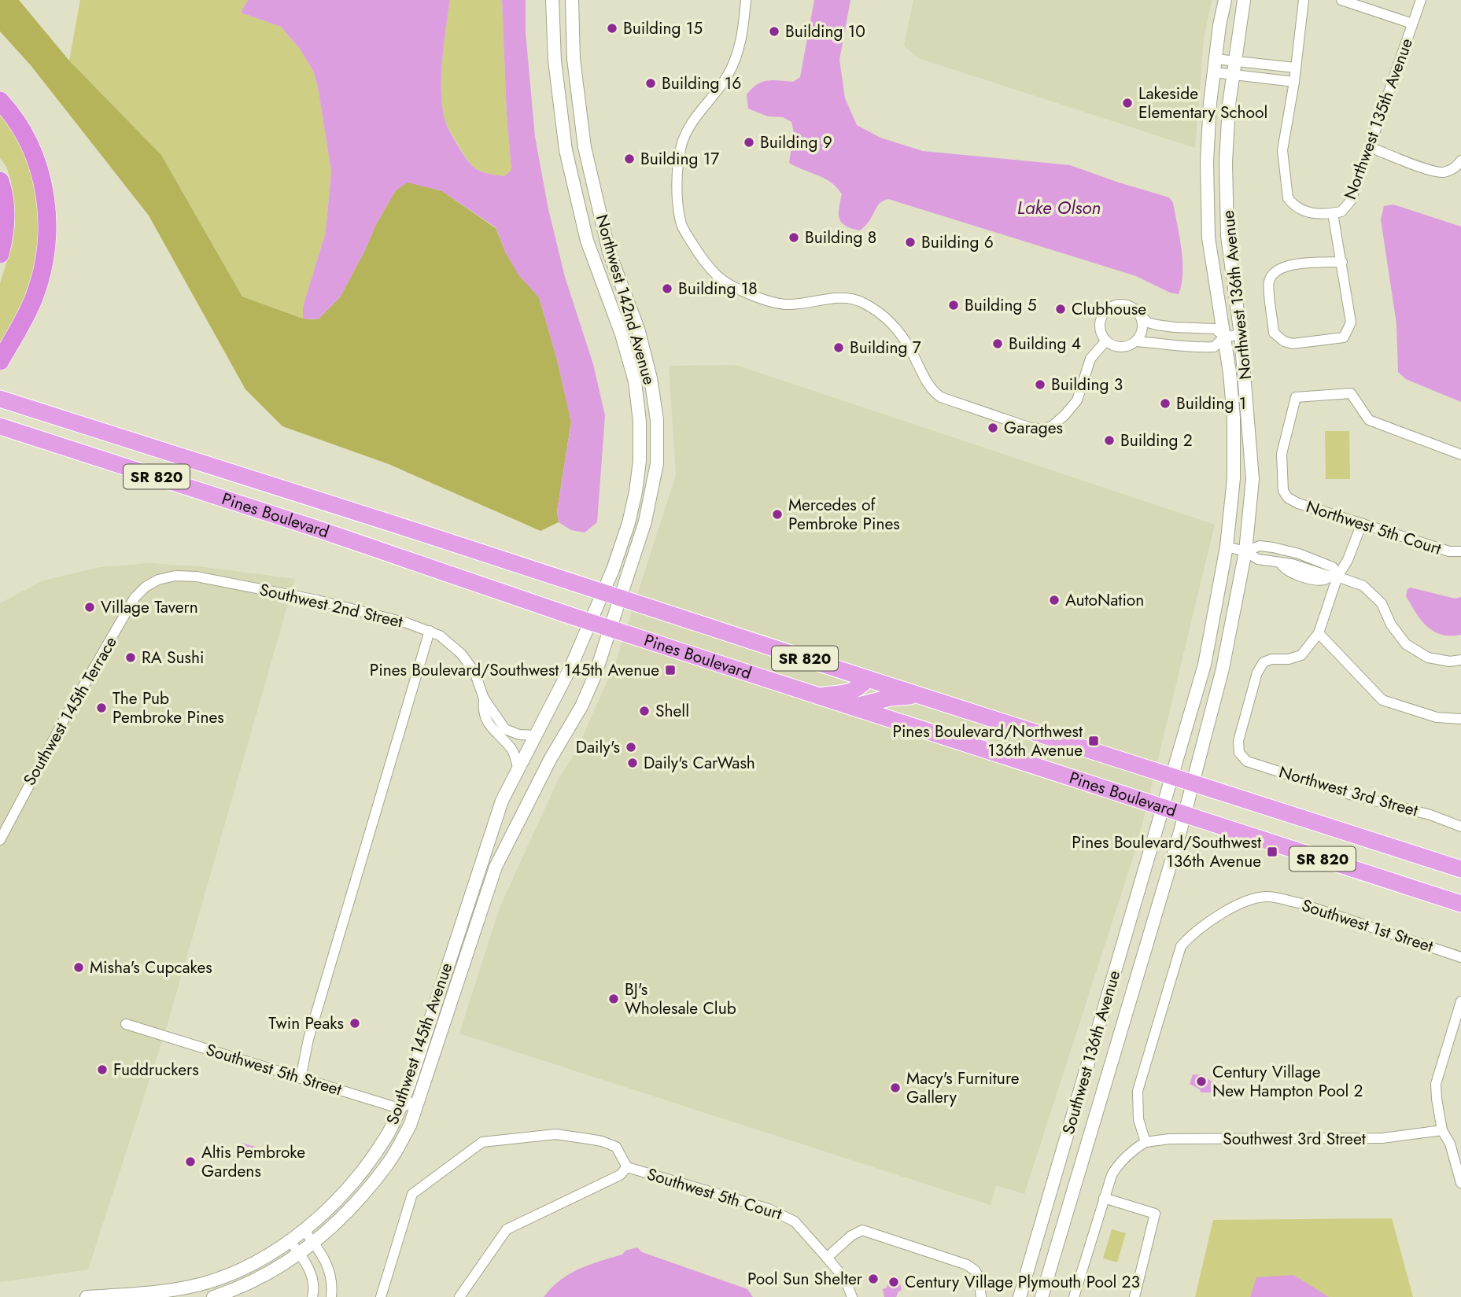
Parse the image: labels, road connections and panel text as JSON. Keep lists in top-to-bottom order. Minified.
{"streets":{"highway":["SR 820","Pines Boulevard"],"street":["Northwest 135th Avenue","Northwest 136th Avenue","Northwest 142nd Avenue","Northwest 5th Court","Southwest 2nd Street","Southwest 145th Terrace","Northwest 3rd Street","Southwest 1st Street","Southwest 145th Avenue","Southwest 136th Avenue","Southwest 5th Street","Southwest 3rd Street","Southwest 5th Court"]},"crossings":[["Northwest 136th Avenue","Pines Boulevard"],["Northwest 136th Avenue","Southwest 136th Avenue"],["Northwest 142nd Avenue","Pines Boulevard"],["Northwest 142nd Avenue","Southwest 145th Avenue"],["Pines Boulevard","Southwest 145th Avenue"],["Pines Boulevard","Southwest 136th Avenue"],["Southwest 2nd Street","Southwest 145th Terrace"],["Southwest 2nd Street","Southwest 145th Avenue"],["Southwest 1st Street","Southwest 3rd Street"],["Southwest 145th Avenue","Southwest 5th Street"]],"water":["Lake Olson"],"places":{"other":["Building 15","Building 10","Building 16","Lakeside Elementary School","Building 9","Building 17","Building 8","Building 6","Building 18","Building 5","Clubhouse","Building 4","Building 7","Building 3","Building 1","Garages","Building 2","Mercedes of Pembroke Pines","AutoNation","Village Tavern","RA Sushi","The Pub Pembroke Pines","Shell","Daily's","Daily's CarWash","Misha's Cupcakes","BJ's Wholesale Club","Twin Peaks","Fuddruckers","Century Village New Hampton Pool 2","Macy's Furniture Gallery","Altis Pembroke Gardens","Pool Sun Shelter","Century Village Plymouth Pool 23"],"transit":["Pines Boulevard/Southwest 145th Avenue","Pines Boulevard/Northwest 136th Avenue","Pines Boulevard/Southwest 136th Avenue"]}}
